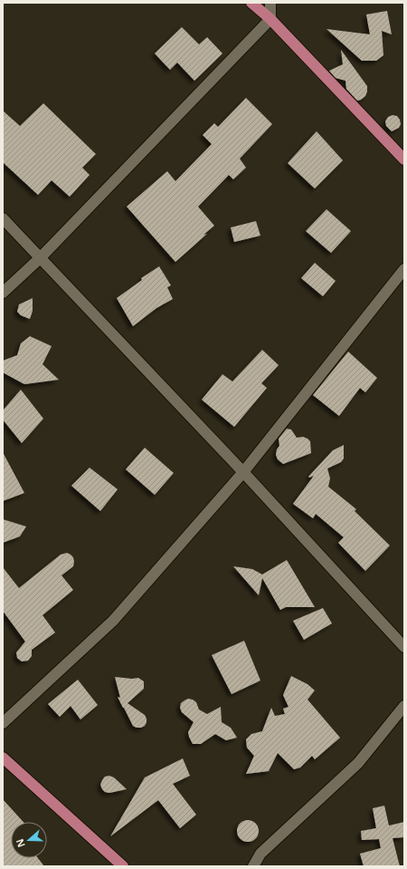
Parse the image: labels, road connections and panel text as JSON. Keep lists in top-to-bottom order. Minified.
{"north":"left"}
